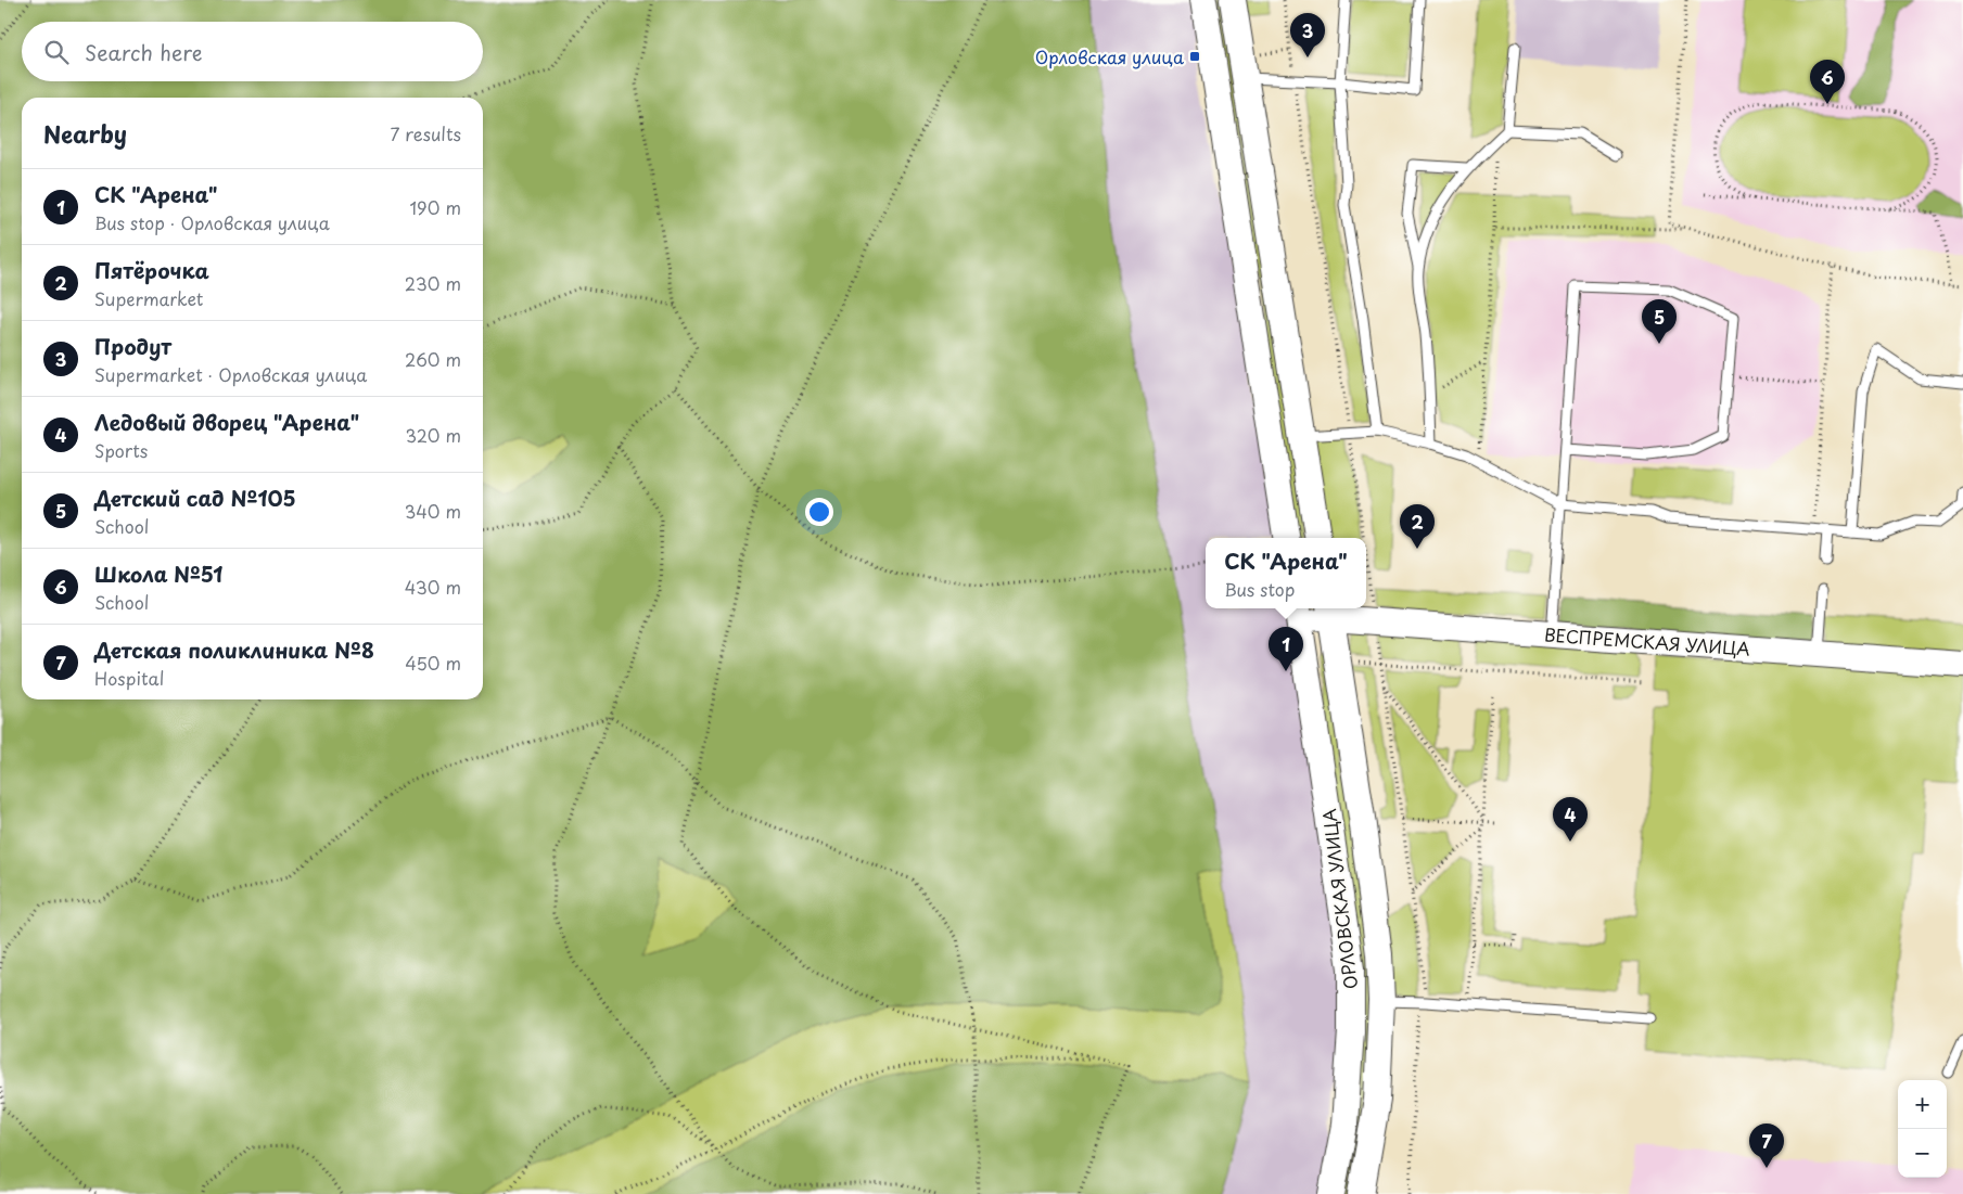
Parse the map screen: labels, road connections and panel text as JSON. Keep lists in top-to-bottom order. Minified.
{"streets":{"street":["ВЕСПРЕМСКАЯ УЛИЦА","ОРЛОВСКАЯ УЛИЦА"]},"crossings":[["ВЕСПРЕМСКАЯ УЛИЦА","ОРЛОВСКАЯ УЛИЦА"]],"places":{"transit":["Орловская улица"]},"page":{"pins":["3","6","5","2","1","4","7"],"search":"Search here","heading":["Nearby","7 results"],"list":[{"mark":"1","name":"СК \"Арена\"","note":"Bus stop · Орловская улица","value":"190 m"},{"mark":"2","name":"Пятёрочка","note":"Supermarket","value":"230 m"},{"mark":"3","name":"Продут","note":"Supermarket · Орловская улица","value":"260 m"},{"mark":"4","name":"Ледовый дворец \"Арена\"","note":"Sports","value":"320 m"},{"mark":"5","name":"Детский сад №105","note":"School","value":"340 m"},{"mark":"6","name":"Школа №51","note":"School","value":"430 m"},{"mark":"7","name":"Детская поликлиника №8","note":"Hospital","value":"450 m"}],"popup":["СК \"Арена\"","Bus stop"],"map_buttons":["+","−"]}}
